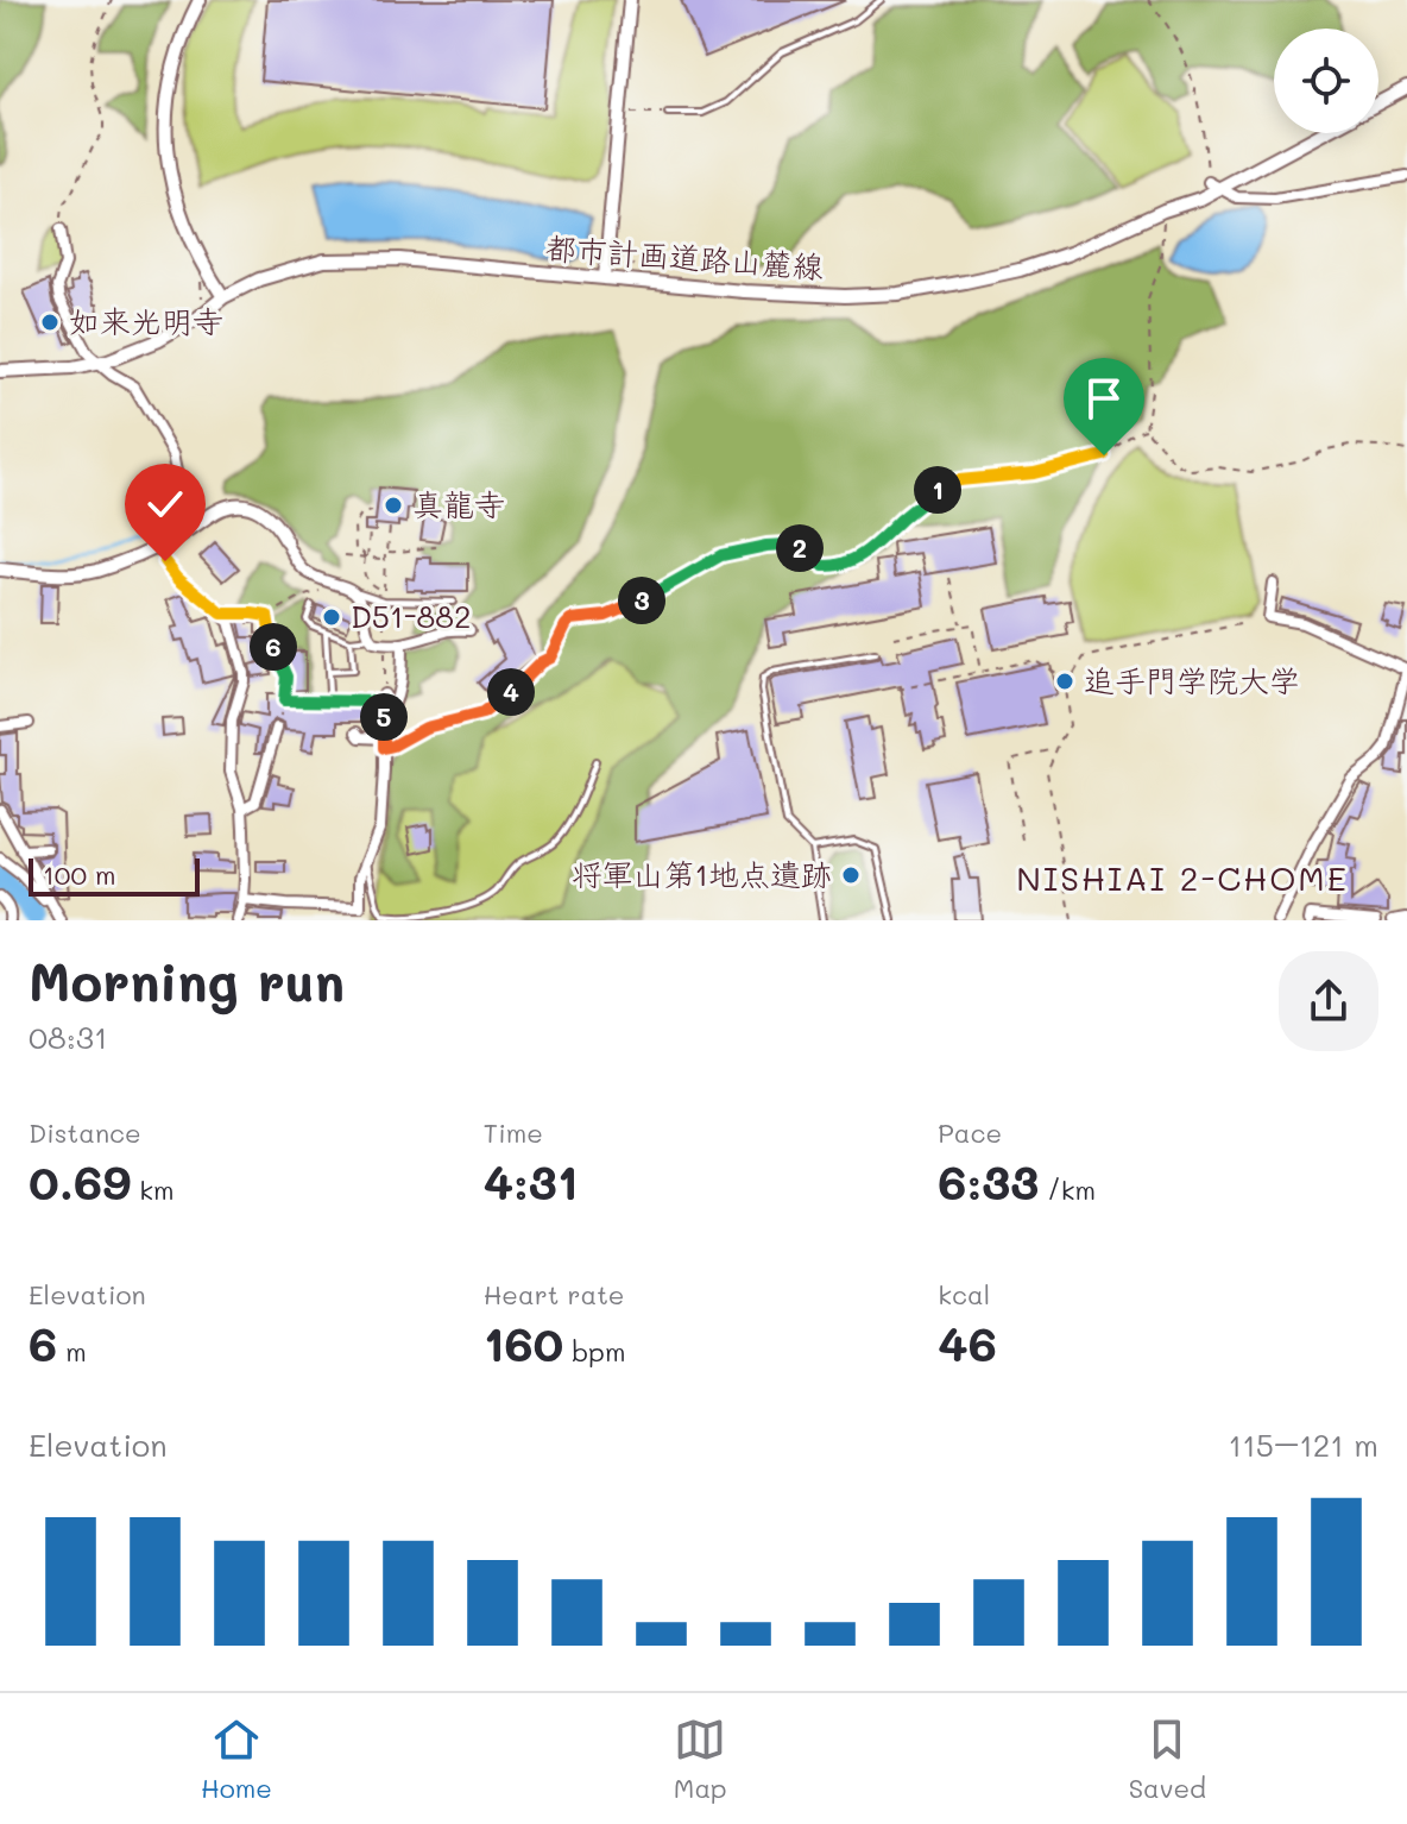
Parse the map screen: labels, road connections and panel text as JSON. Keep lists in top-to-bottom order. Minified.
{"streets":{"street":["都市計画道路山麓線"]},"districts":["NISHIAI 2-CHOME"],"places":["如来光明寺","真龍寺","D51-882","追手門学院大学","将軍山第1地点遺跡"],"scale_bar":"100 m","page":{"pins":["1","2","3","6","4","5"],"scale":"100 m","heading":["Morning run","08:31"],"stats":[["Distance","0.69 km"],["Time","4:31"],["Pace","6:33 /km"],["Elevation","6 m"],["Heart rate","160 bpm"],["kcal","46"]],"chart":["Elevation","115–121 m"],"tabs":["Home","Map","Saved"]}}
